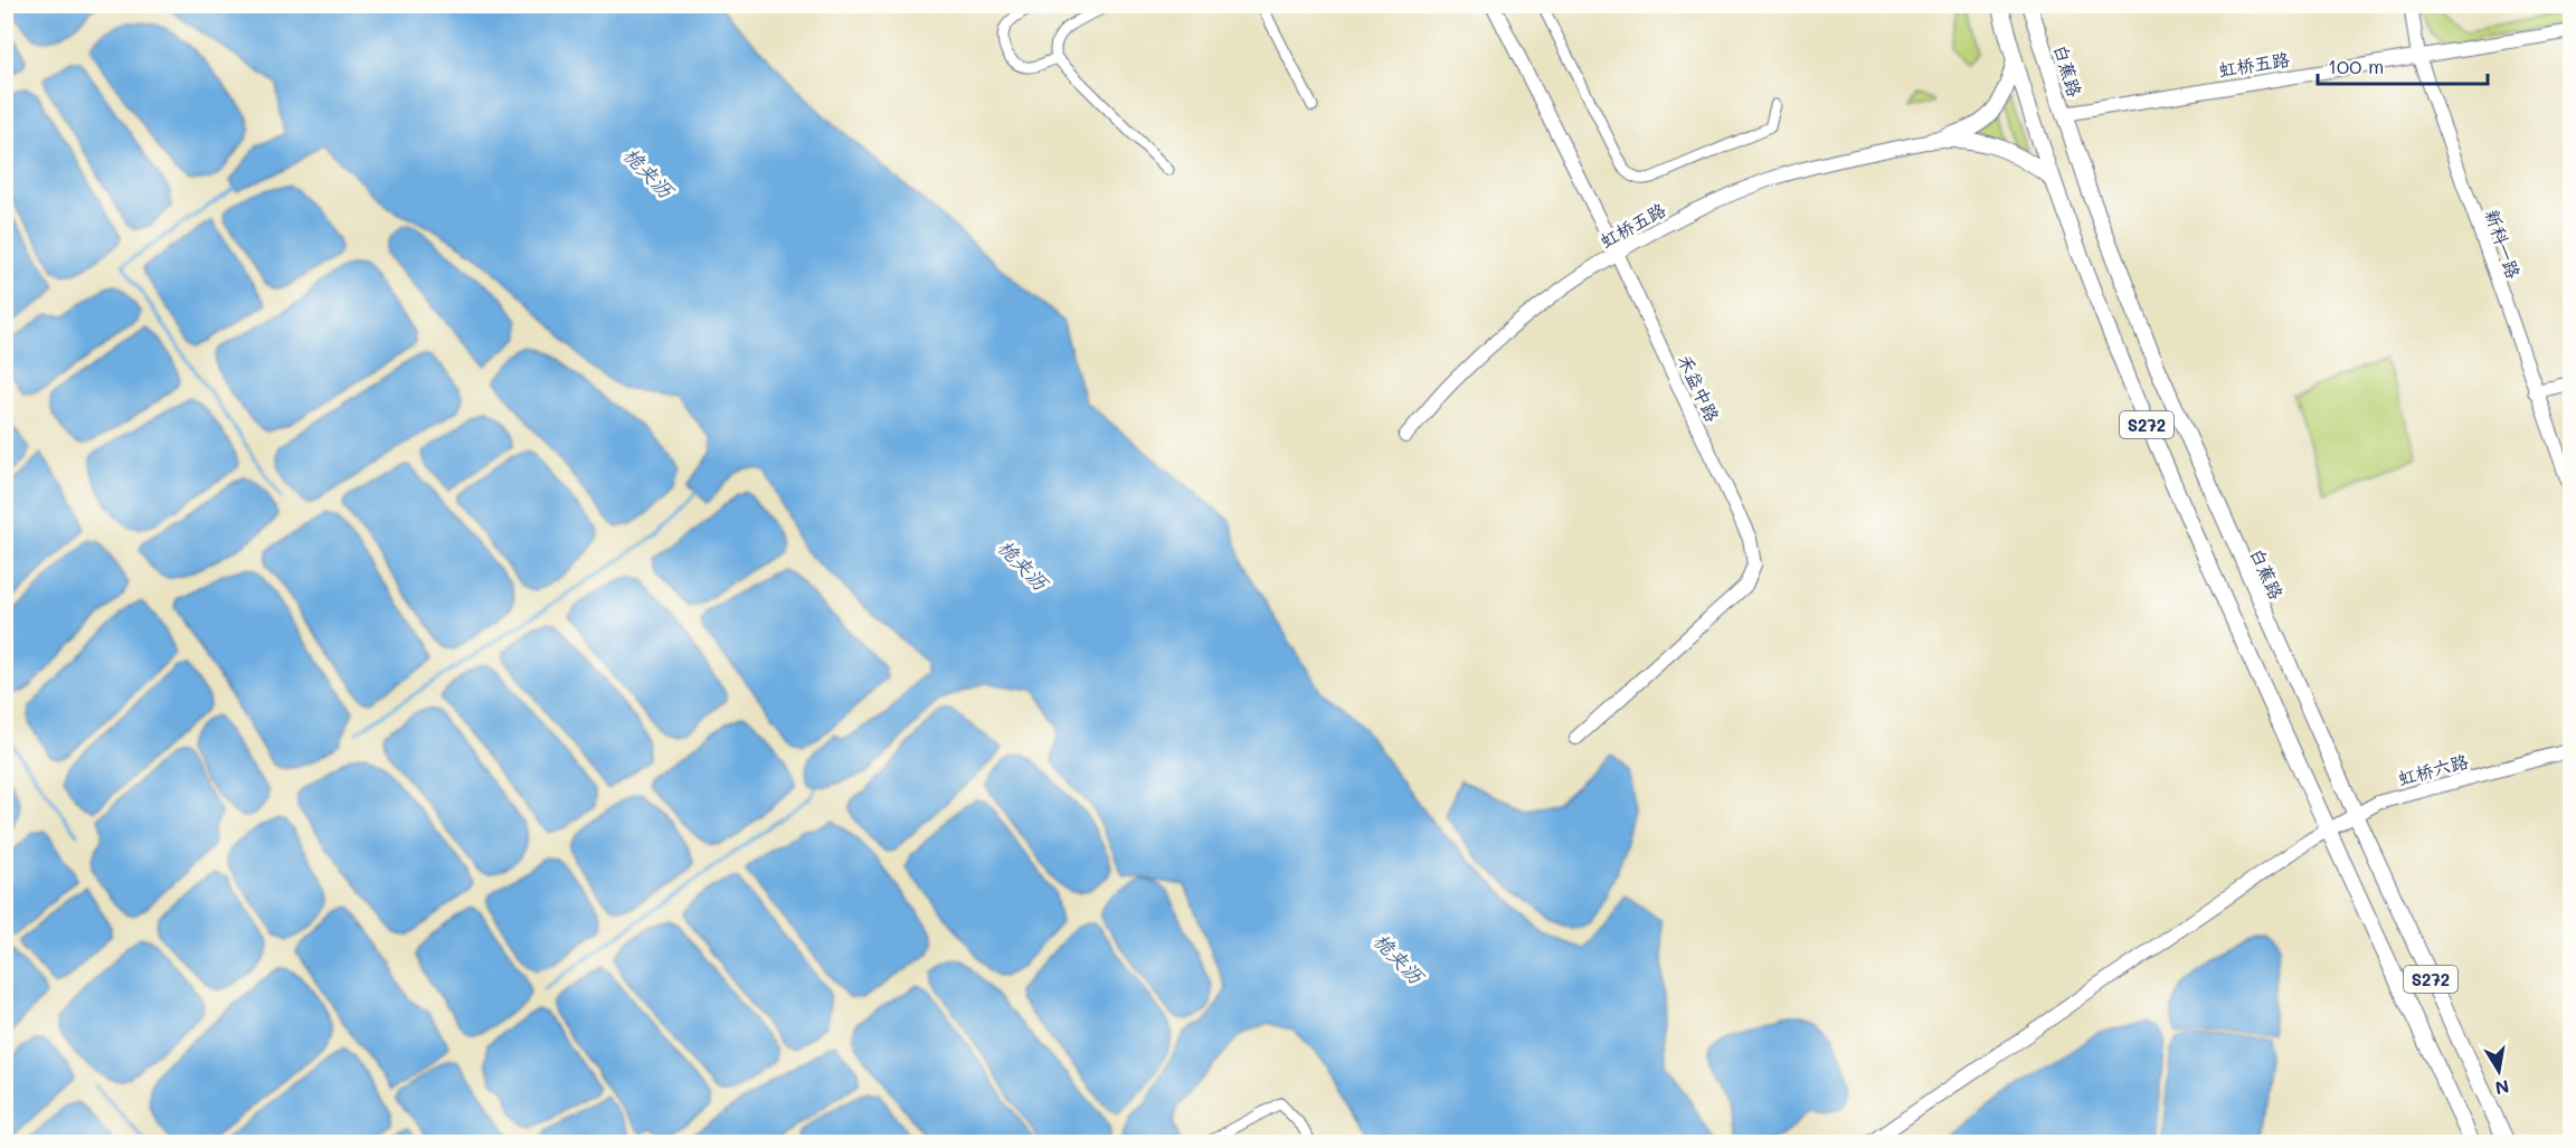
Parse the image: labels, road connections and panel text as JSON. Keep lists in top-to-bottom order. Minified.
{"streets":{"main road":["白蕉路","S272"],"street":["虹桥五路","新科一路","禾益中路","虹桥六路"]},"crossings":[["虹桥五路","白蕉路"],["虹桥五路","新科一路"],["虹桥五路","禾益中路"],["白蕉路","虹桥六路"],["S272","虹桥六路"]],"water":["桅夹沥"],"scale_bar":"100 m","north":"bottom"}
